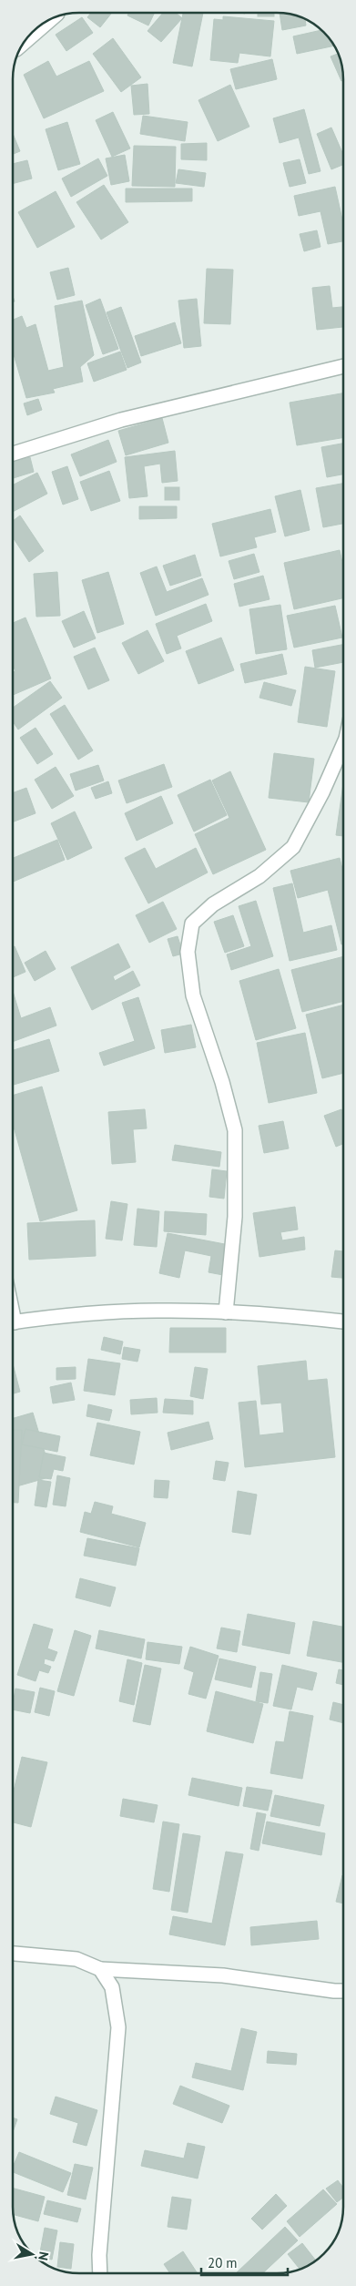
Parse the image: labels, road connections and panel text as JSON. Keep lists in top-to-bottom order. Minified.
{"scale_bar":"20 m","north":"right"}
